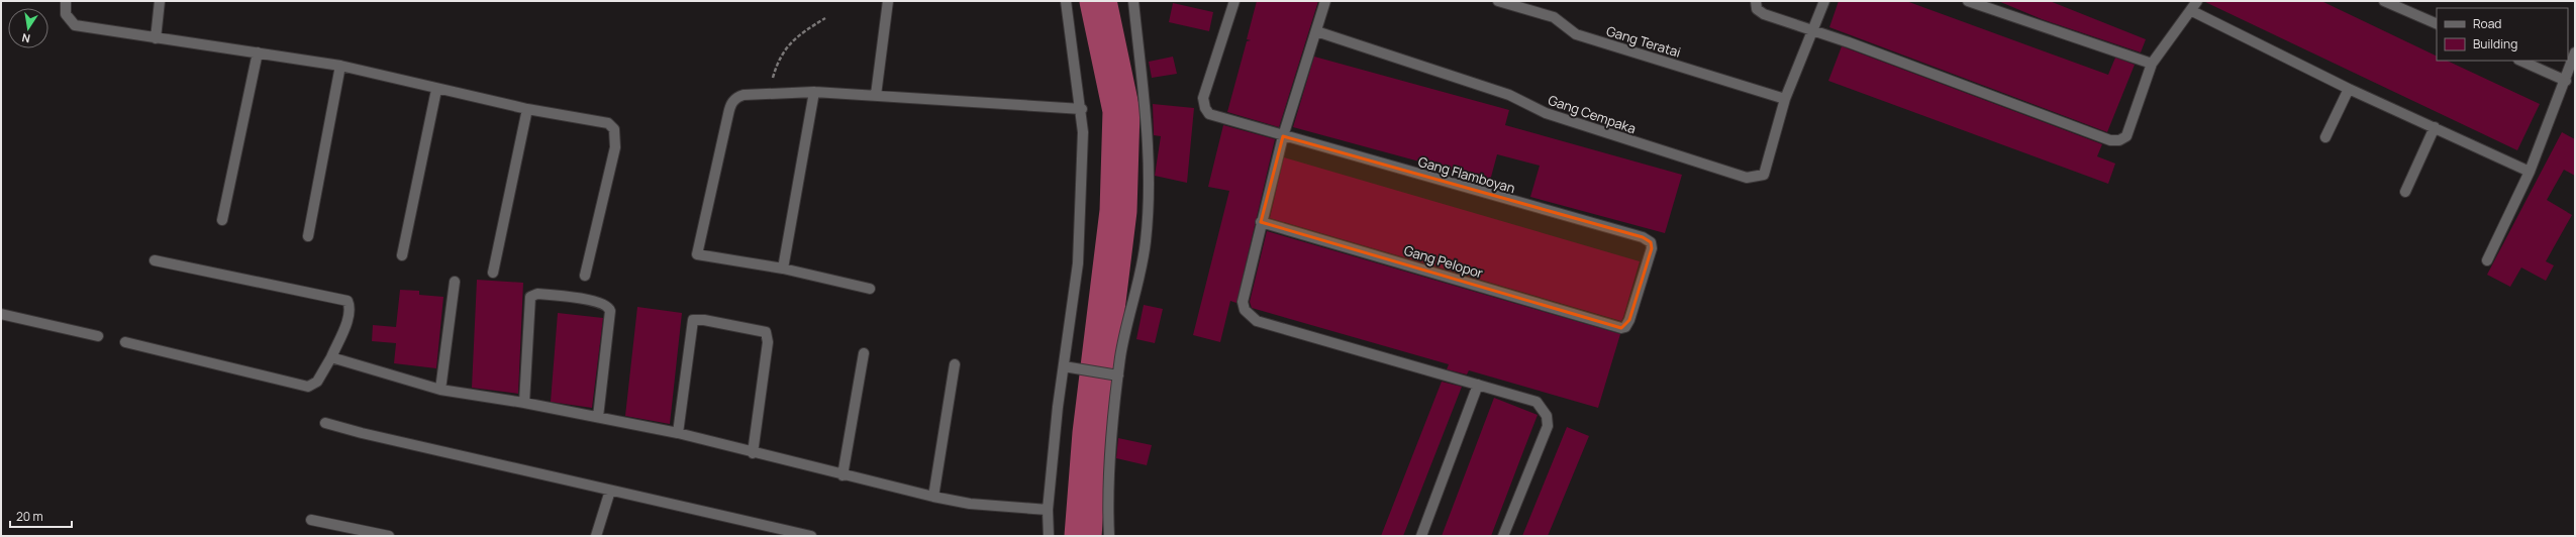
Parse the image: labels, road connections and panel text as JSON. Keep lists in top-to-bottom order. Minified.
{"streets":{"street":["Gang Teratai","Gang Cempaka","Gang Flamboyan","Gang Pelopor"]},"crossings":[["Gang Teratai","Gang Cempaka"],["Gang Flamboyan","Gang Pelopor"]],"legend":["Road","Building"],"scale_bar":"20 m","north":"bottom"}
